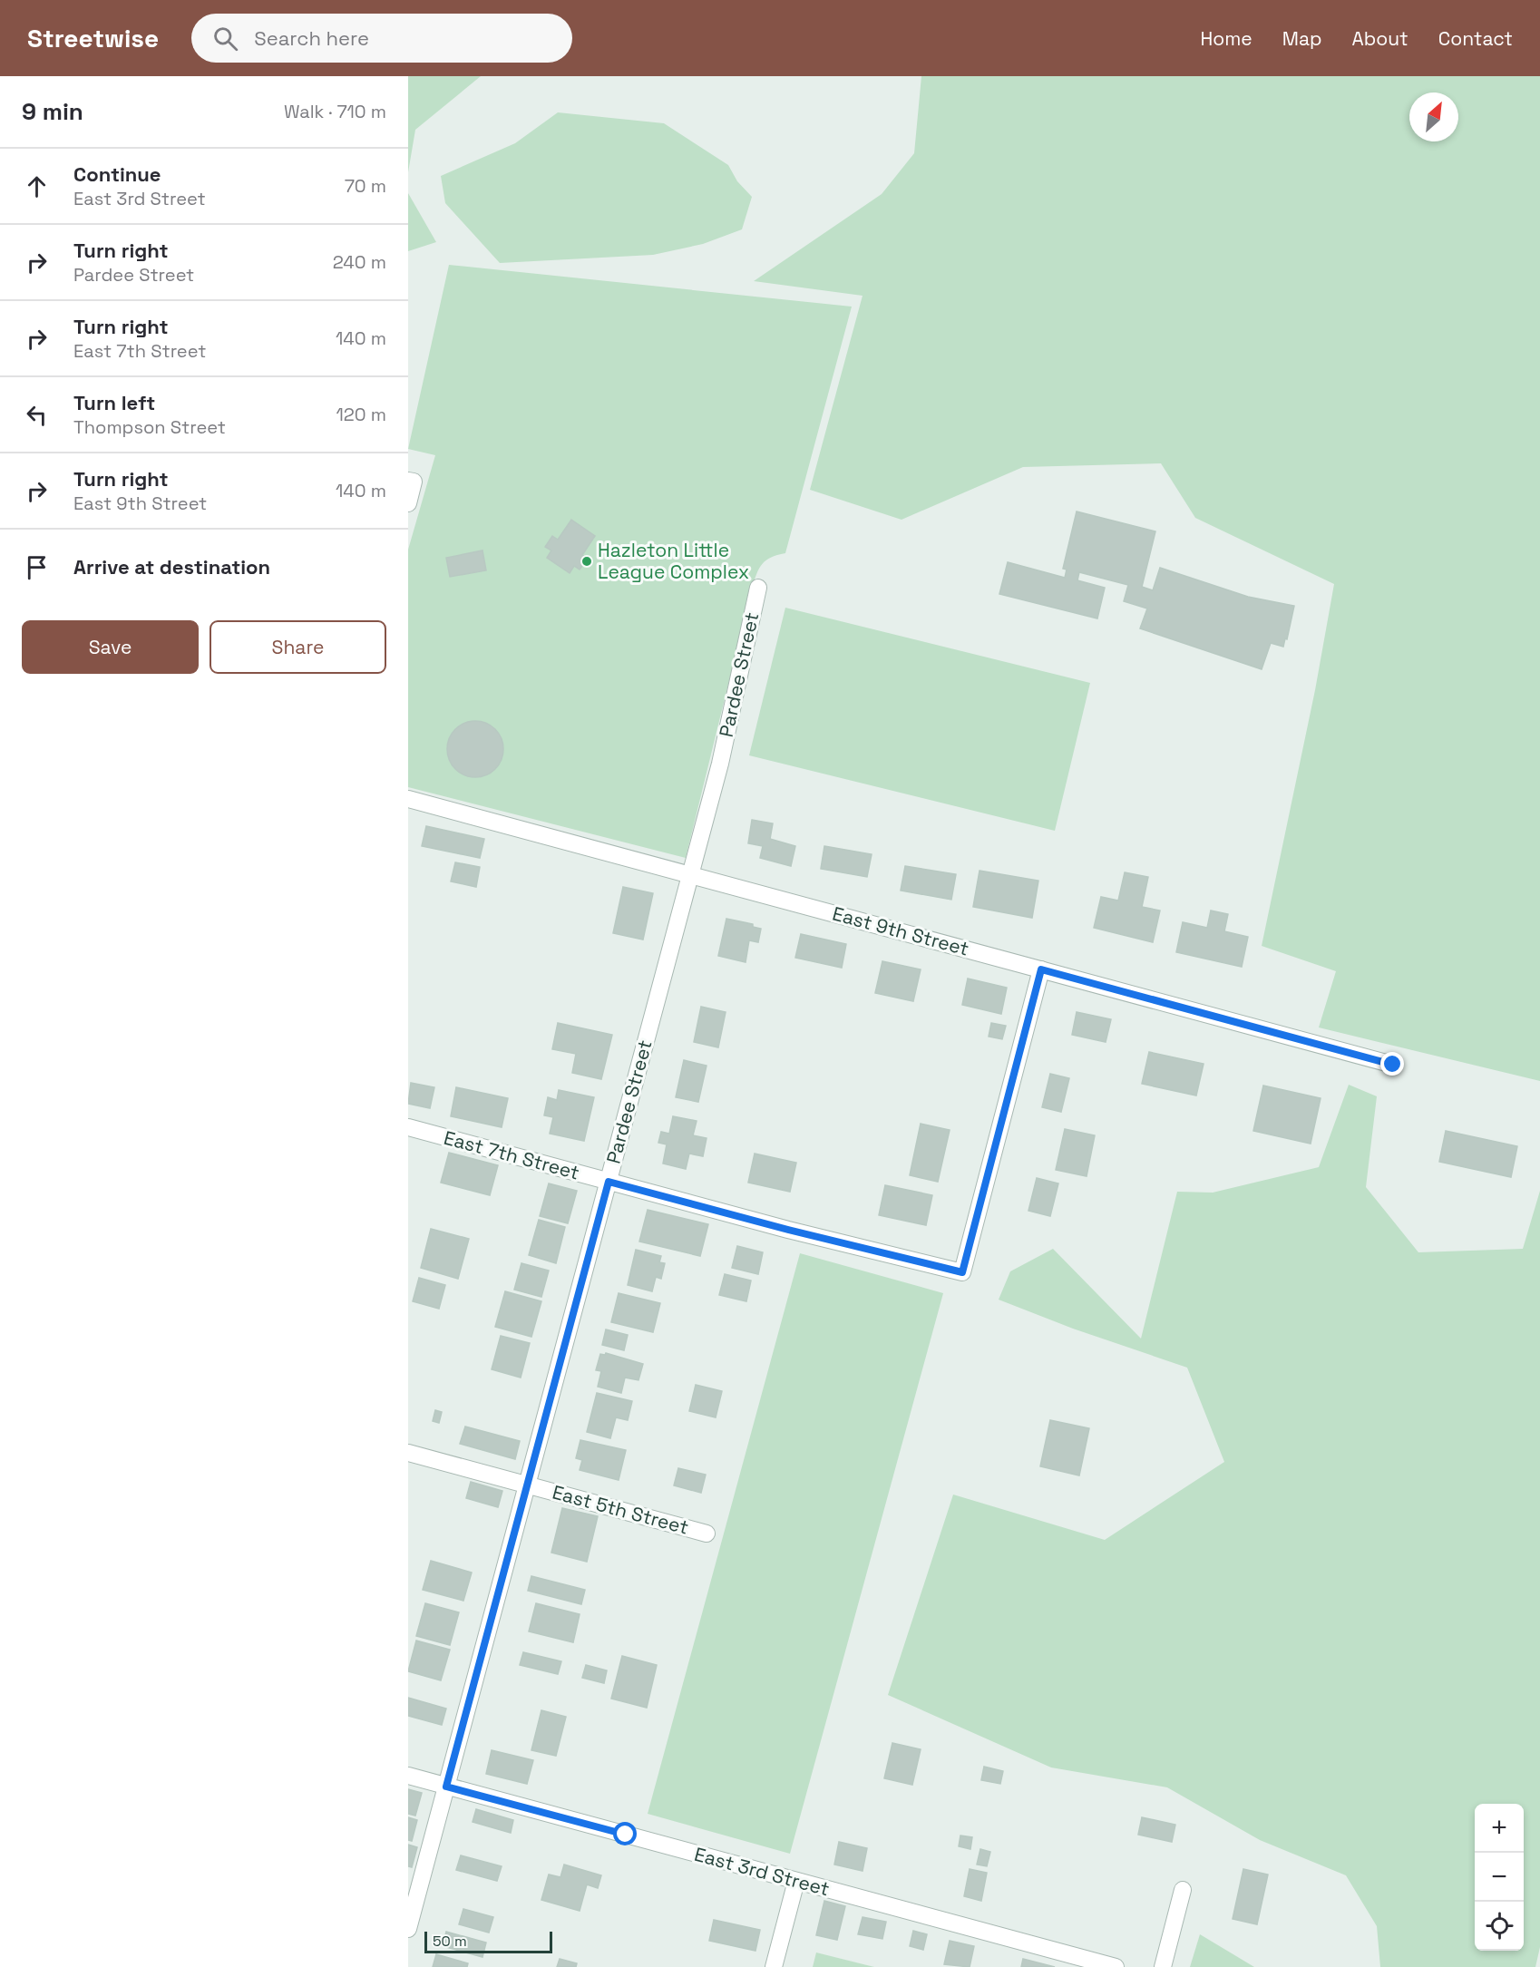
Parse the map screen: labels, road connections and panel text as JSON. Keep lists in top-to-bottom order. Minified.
{"streets":{"street":["Pardee Street","East 9th Street","East 7th Street","East 5th Street","East 3rd Street"]},"crossings":[["Pardee Street","East 9th Street"],["Pardee Street","East 7th Street"],["Pardee Street","East 5th Street"],["Pardee Street","East 3rd Street"],["East 9th Street","East 7th Street"]],"places":["Hazleton Little League Complex"],"scale_bar":"50 m","north":"top right","page":{"header":"Streetwise","search":"Search here","nav":["Home","Map","About","Contact"],"heading":["9 min","Walk · 710 m"],"list":[["Continue","East 3rd Street","70 m"],["Turn right","Pardee Street","240 m"],["Turn right","East 7th Street","140 m"],["Turn left","Thompson Street","120 m"],["Turn right","East 9th Street","140 m"],"Arrive at destination"],"buttons":["Save","Share"],"map_buttons":["+","−"],"scale":"50 m"}}
